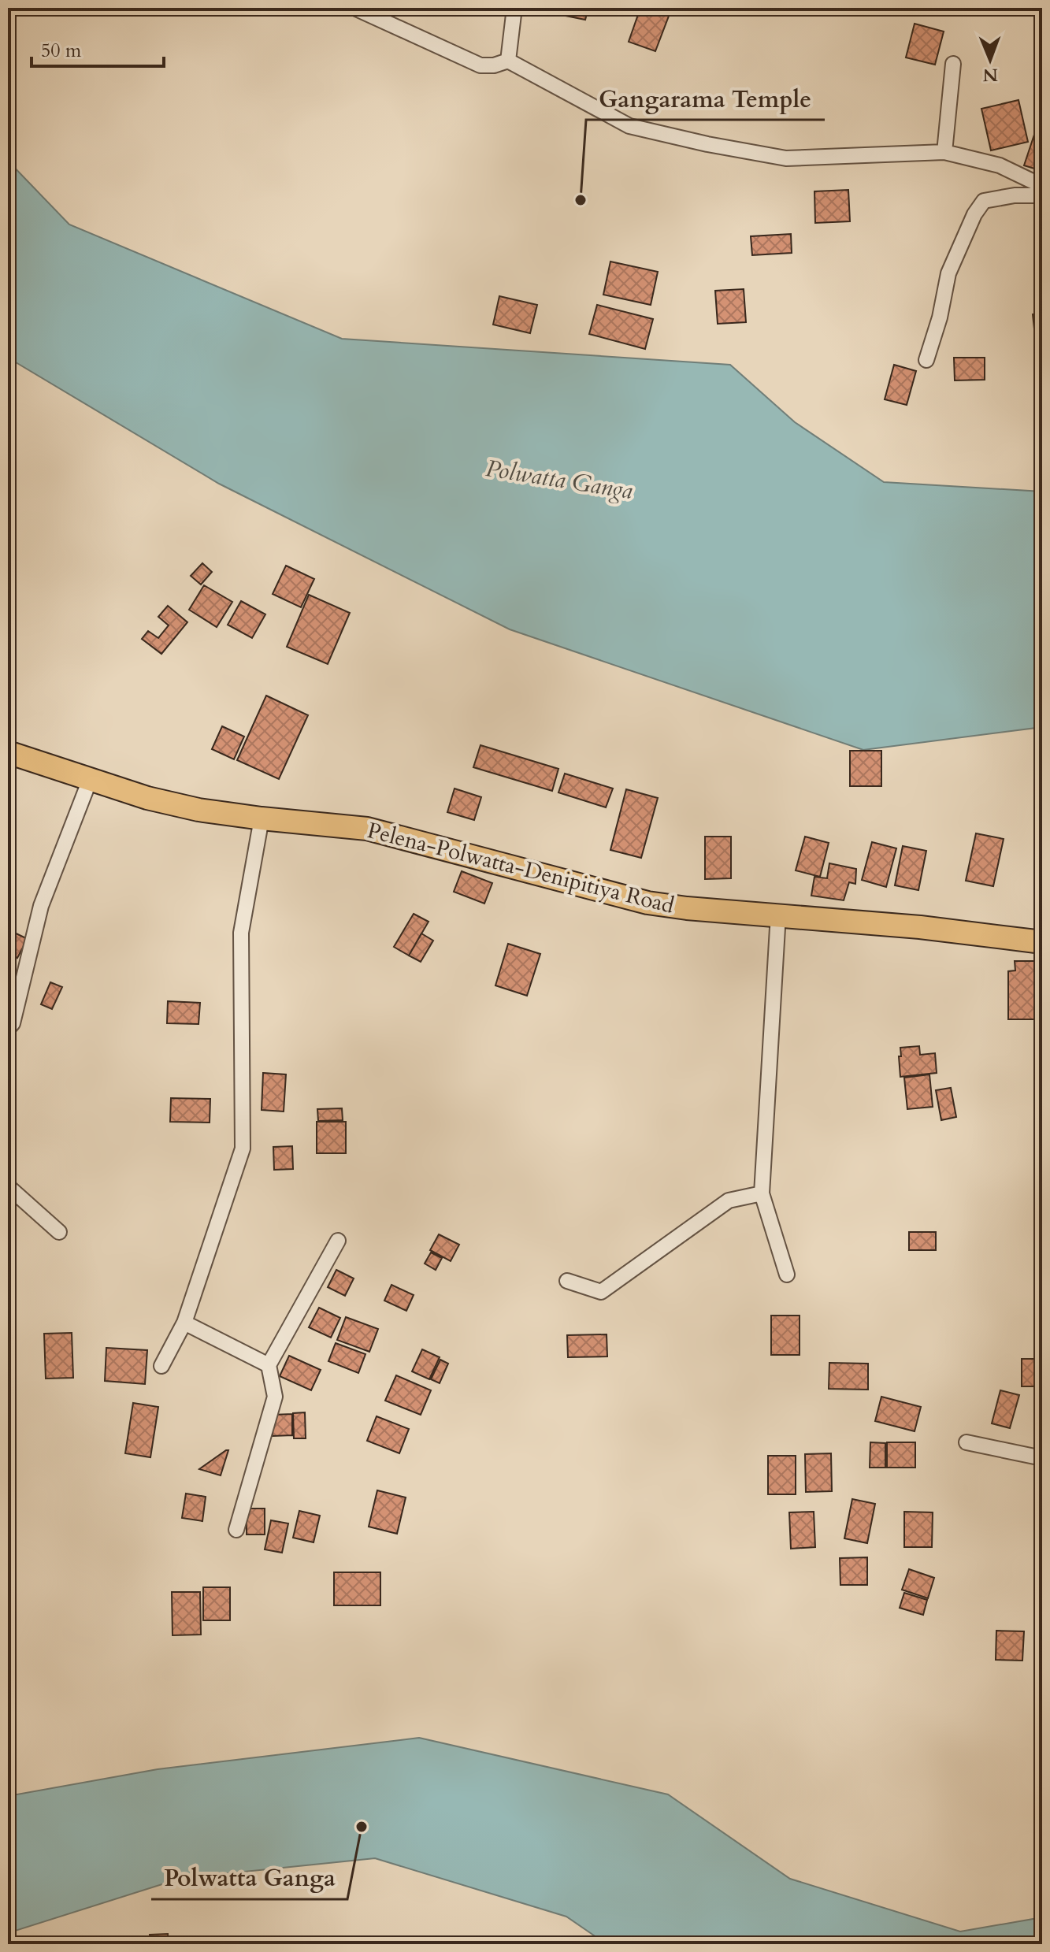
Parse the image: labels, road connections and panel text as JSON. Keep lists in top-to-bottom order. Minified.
{"streets":{"main road":["Pelena-Polwatta-Denipitiya Road"]},"water":["Polwatta Ganga"],"places":["Gangarama Temple","Polwatta Ganga"],"scale_bar":"50 m","north":"bottom"}
